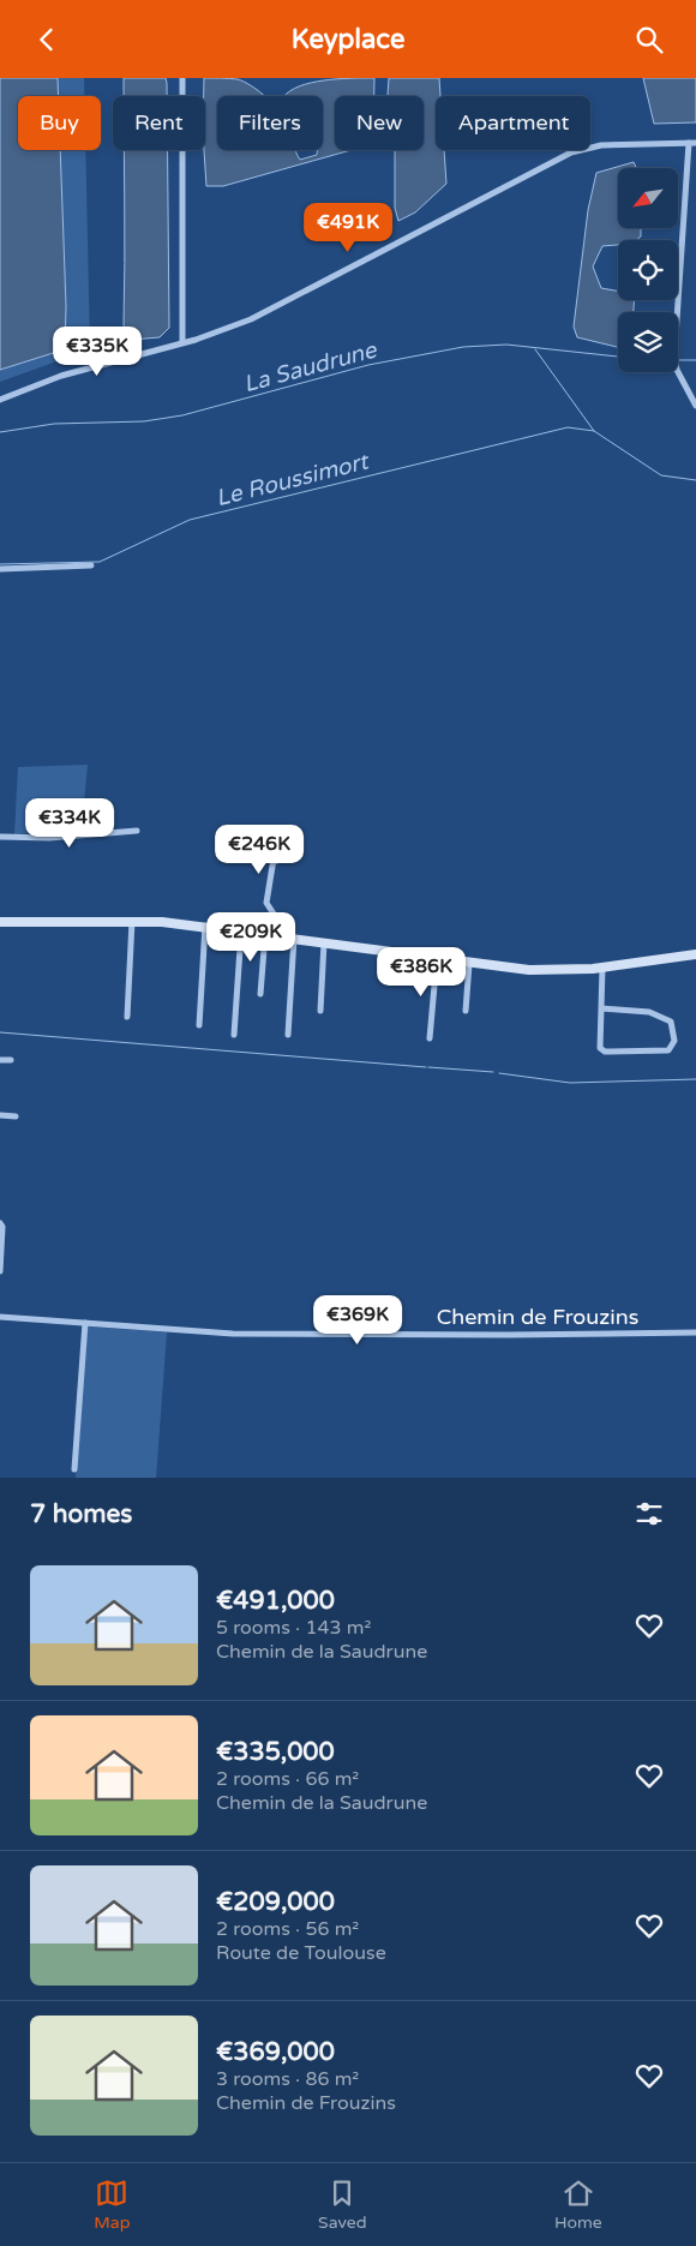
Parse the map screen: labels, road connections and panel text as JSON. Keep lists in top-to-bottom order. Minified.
{"streets":{"street":["Chemin de Frouzins"]},"water":["La Saudrune","Le Roussimort"],"north":"bottom left","page":{"header":"Keyplace","chip":["Buy","Rent","Filters","New","Apartment"],"price":["€491K","€335K","€334K","€246K","€209K","€386K","€369K"],"heading":"7 homes","list":[{"name":"€491,000","note":"5 rooms · 143 m² · Chemin de la Saudrune"},{"name":"€335,000","note":"2 rooms · 66 m² · Chemin de la Saudrune"},{"name":"€209,000","note":"2 rooms · 56 m² · Route de Toulouse"},{"name":"€369,000","note":"3 rooms · 86 m² · Chemin de Frouzins"}],"tabs":["Map","Saved","Home"]}}
